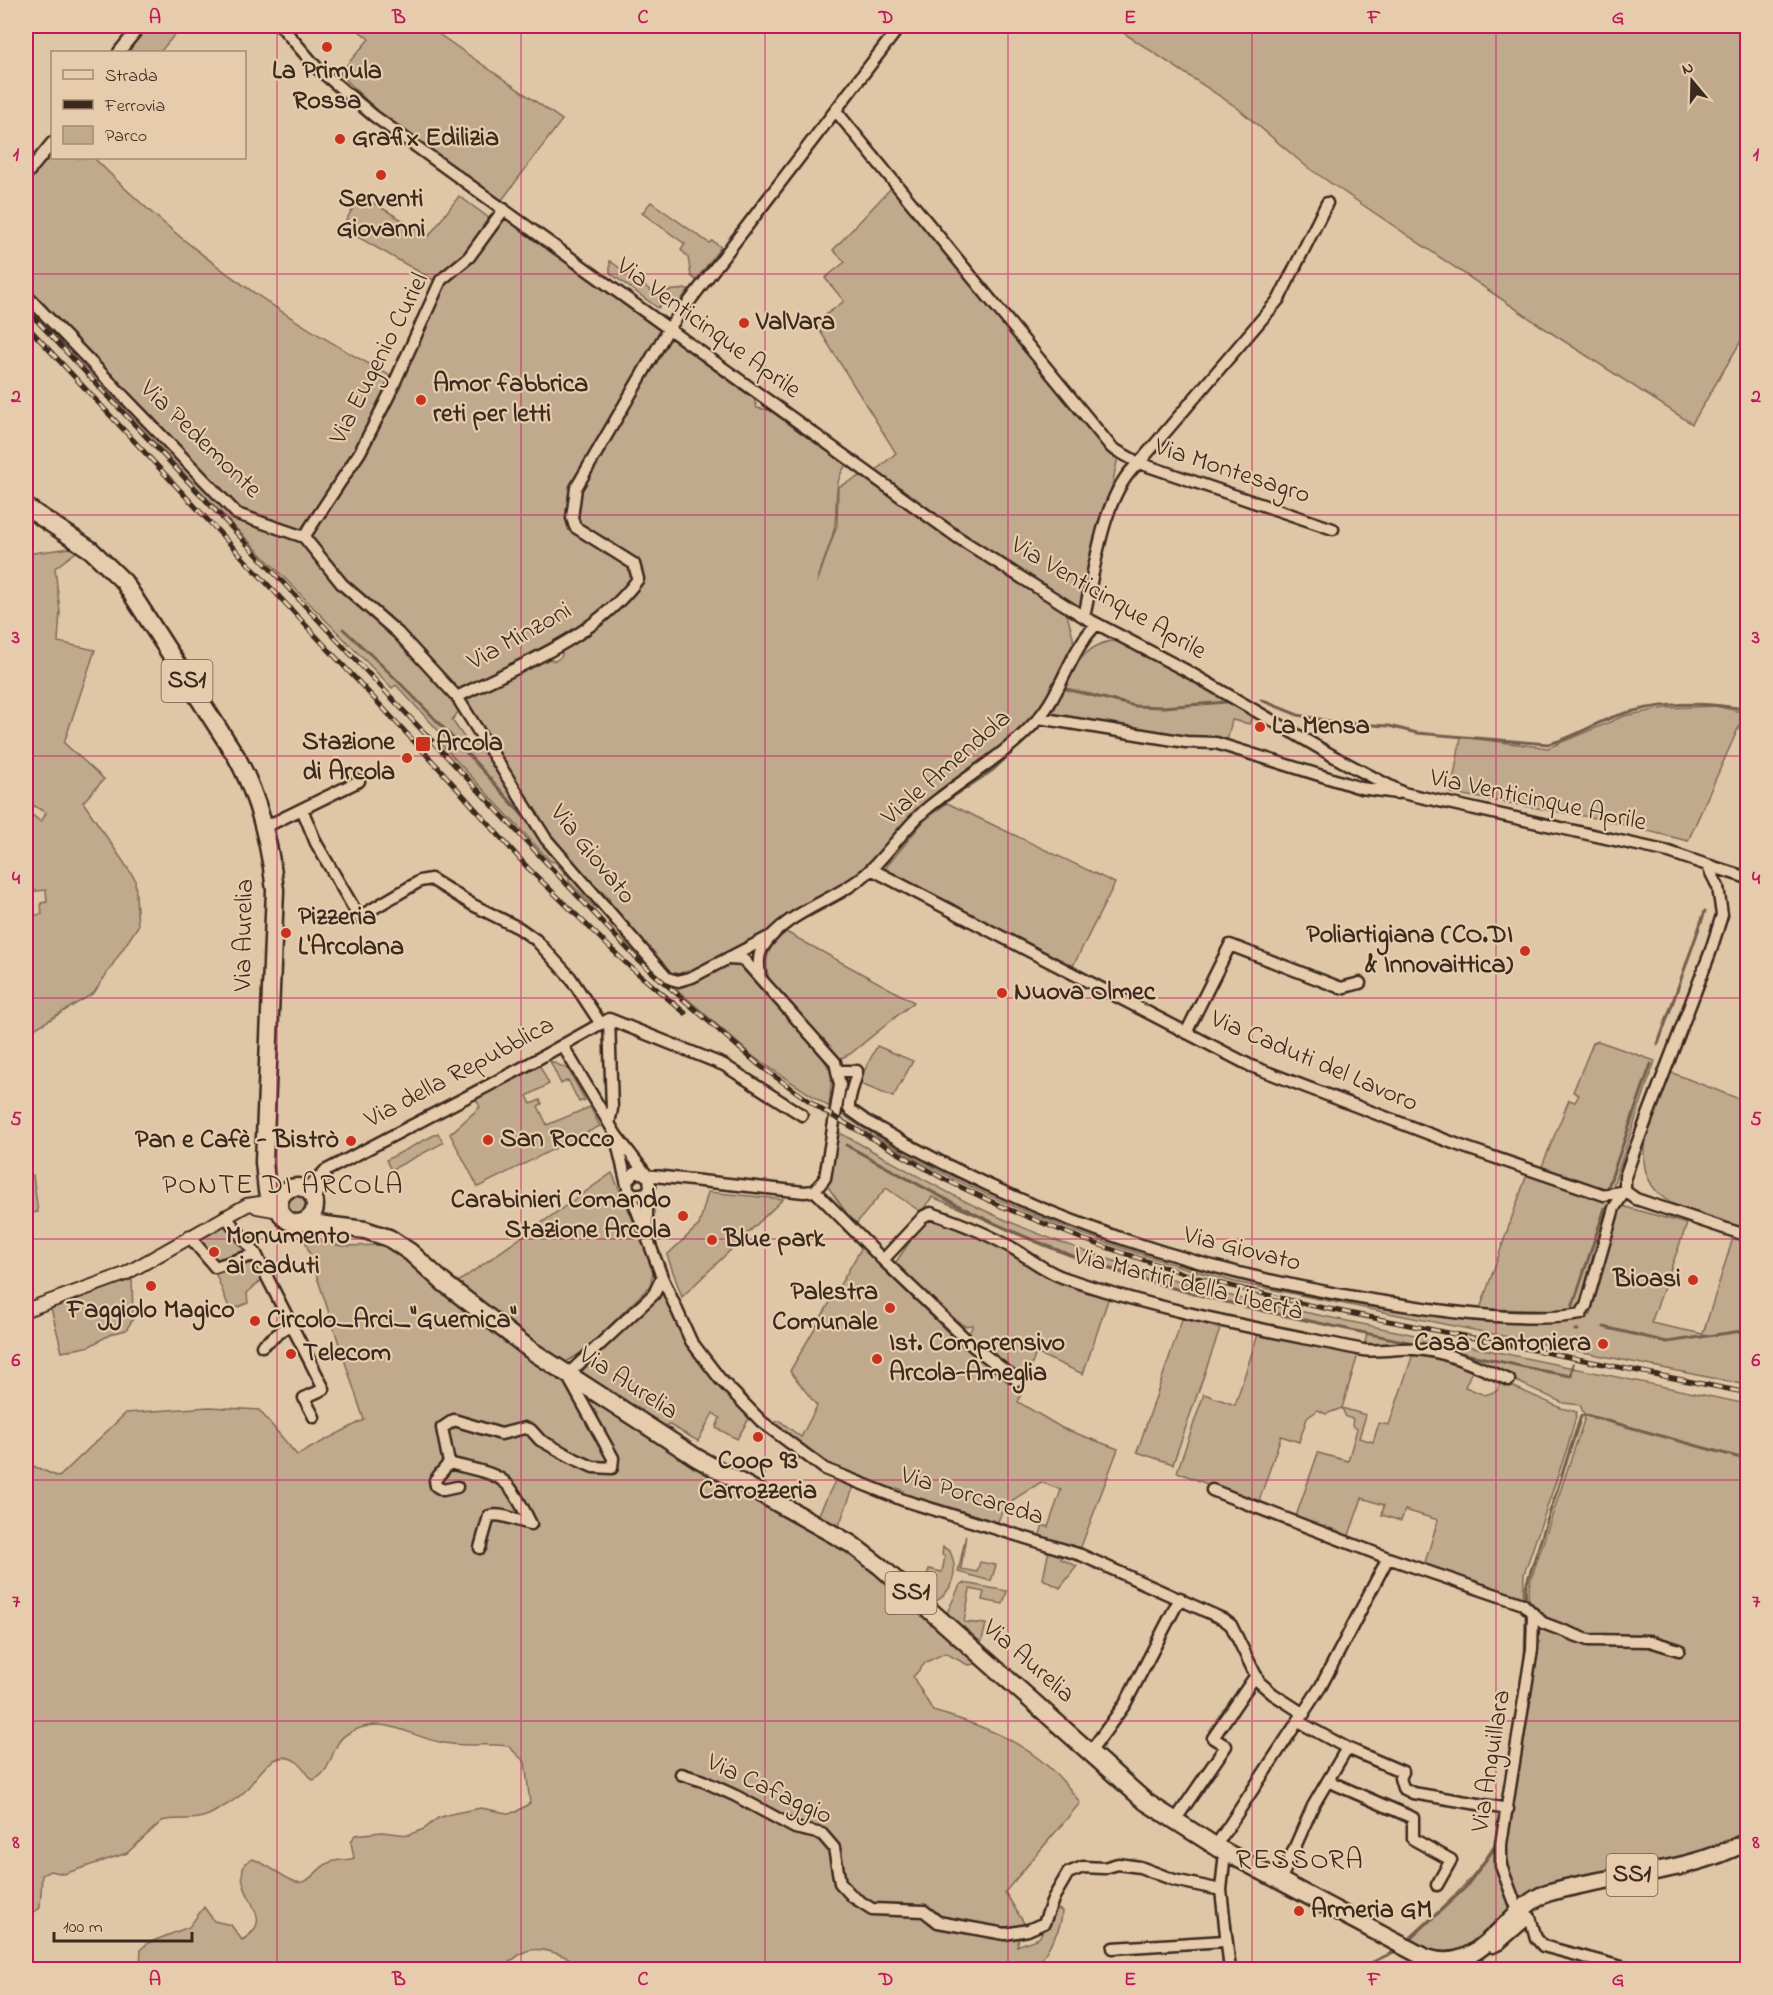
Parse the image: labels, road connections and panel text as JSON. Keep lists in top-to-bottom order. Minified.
{"streets":{"main road":["SS1","Via Aurelia"],"street":["Via Venticinque Aprile","Via Eugenio Curiel","Via Pedemonte","Via Montesagro","Via Minzoni","Viale Amendola","Via Giovato","Via Caduti del Lavoro","Via della Repubblica","Via Martiri della Libertà","Via Porcareda","Via Anguillara","Via Cafaggio"]},"crossings":[["Via Venticinque Aprile","Via Eugenio Curiel"],["Via Venticinque Aprile","Via Montesagro"],["Via Venticinque Aprile","Via Minzoni"],["Via Venticinque Aprile","Viale Amendola"],["Via Eugenio Curiel","Via Pedemonte"],["Via Minzoni","Via Giovato"],["SS1","Via Aurelia"],["SS1","Via della Repubblica"],["Viale Amendola","Via Giovato"],["Viale Amendola","Via Caduti del Lavoro"],["Via Giovato","Via Caduti del Lavoro"],["Via Aurelia","Via della Repubblica"],["Via Aurelia","Via Anguillara"],["Via Porcareda","Via Anguillara"]],"districts":["PONTE DI ARCOLA","RESSORA"],"places":{"other":["La Primula Rossa","Grafix Edilizia","Serventi Giovanni","ValVara","Amor fabbrica reti per letti","La Mensa","Stazione di Arcola","Pizzeria L'Arcolana","Poliartigiana (CO.DI & Innovaittica)","Nuova Olmec","San Rocco","Pan e Cafè - Bistrò","Carabinieri Comando Stazione Arcola","Blue park","Monumento ai caduti","Bioasi","Faggiolo Magico","Palestra Comunale","Circolo_Arci_\"Guernica\"","Casa Cantoniera","Telecom","Ist. Comprensivo Arcola-Ameglia","Coop 93 Carrozzeria","Armeria GM"],"transit":["Arcola"]},"legend":["Strada","Ferrovia","Parco"],"scale_bar":"100 m","north":"top","grid":{"columns":["A","B","C","D","E","F","G"],"rows":["1","2","3","4","5","6","7","8"]}}
